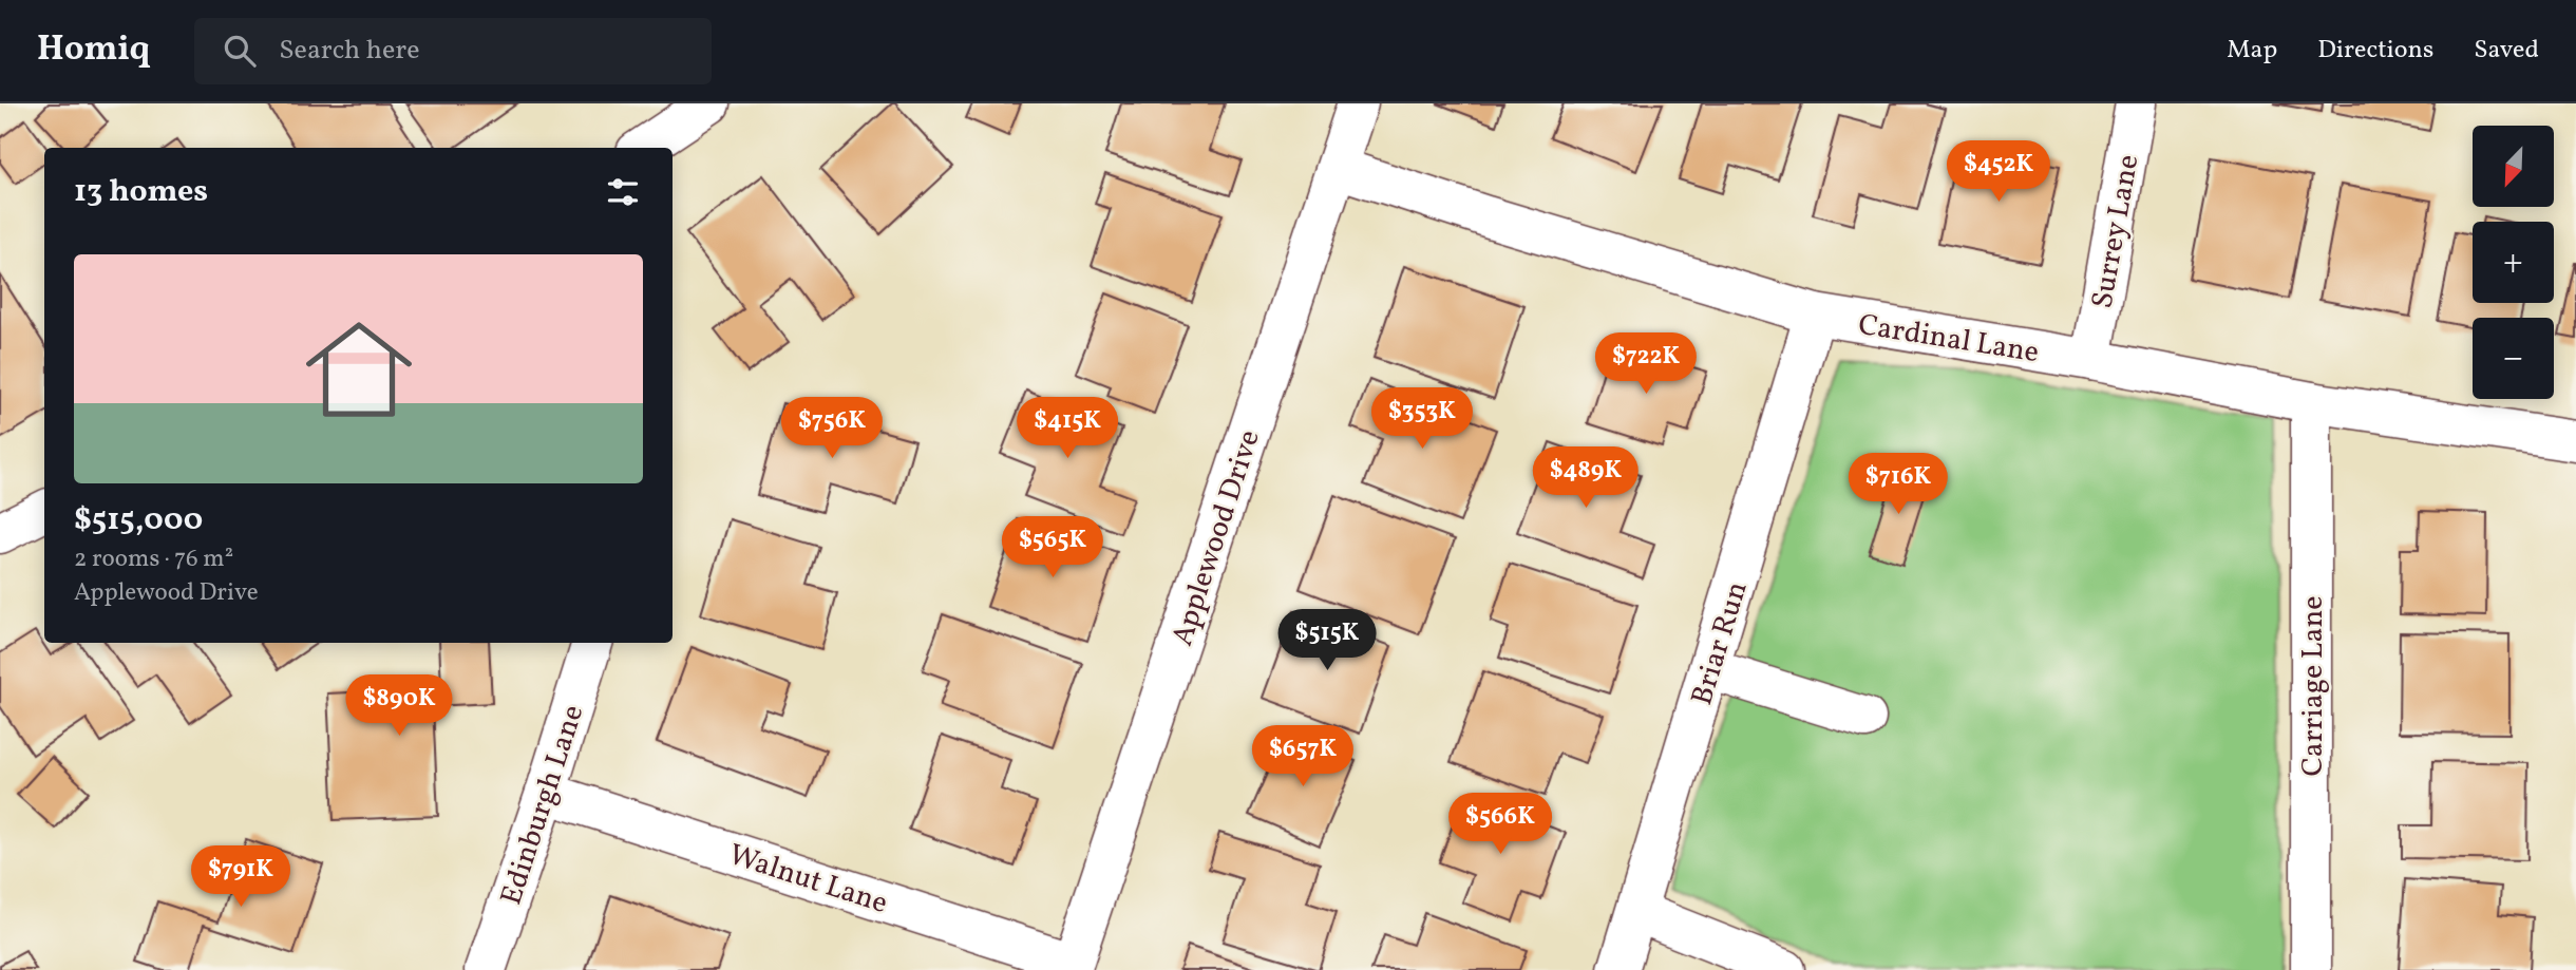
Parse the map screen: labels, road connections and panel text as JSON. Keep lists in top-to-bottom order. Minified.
{"streets":{"street":["Surrey Lane","Cardinal Lane","Applewood Drive","Briar Run","Carriage Lane","Edinburgh Lane","Walnut Lane"]},"crossings":[["Surrey Lane","Cardinal Lane"],["Cardinal Lane","Applewood Drive"],["Cardinal Lane","Briar Run"],["Cardinal Lane","Carriage Lane"],["Applewood Drive","Walnut Lane"],["Edinburgh Lane","Walnut Lane"]],"north":"bottom left","page":{"header":"Homiq","search":"Search here","nav":["Map","Directions","Saved"],"map_buttons":["+","−"],"price":["$452K","$722K","$353K","$756K","$415K","$489K","$716K","$565K","$515K","$890K","$657K","$566K","$791K"],"heading":"13 homes","list":[{"name":"$515,000","note":"2 rooms · 76 m² · Applewood Drive"}]}}
